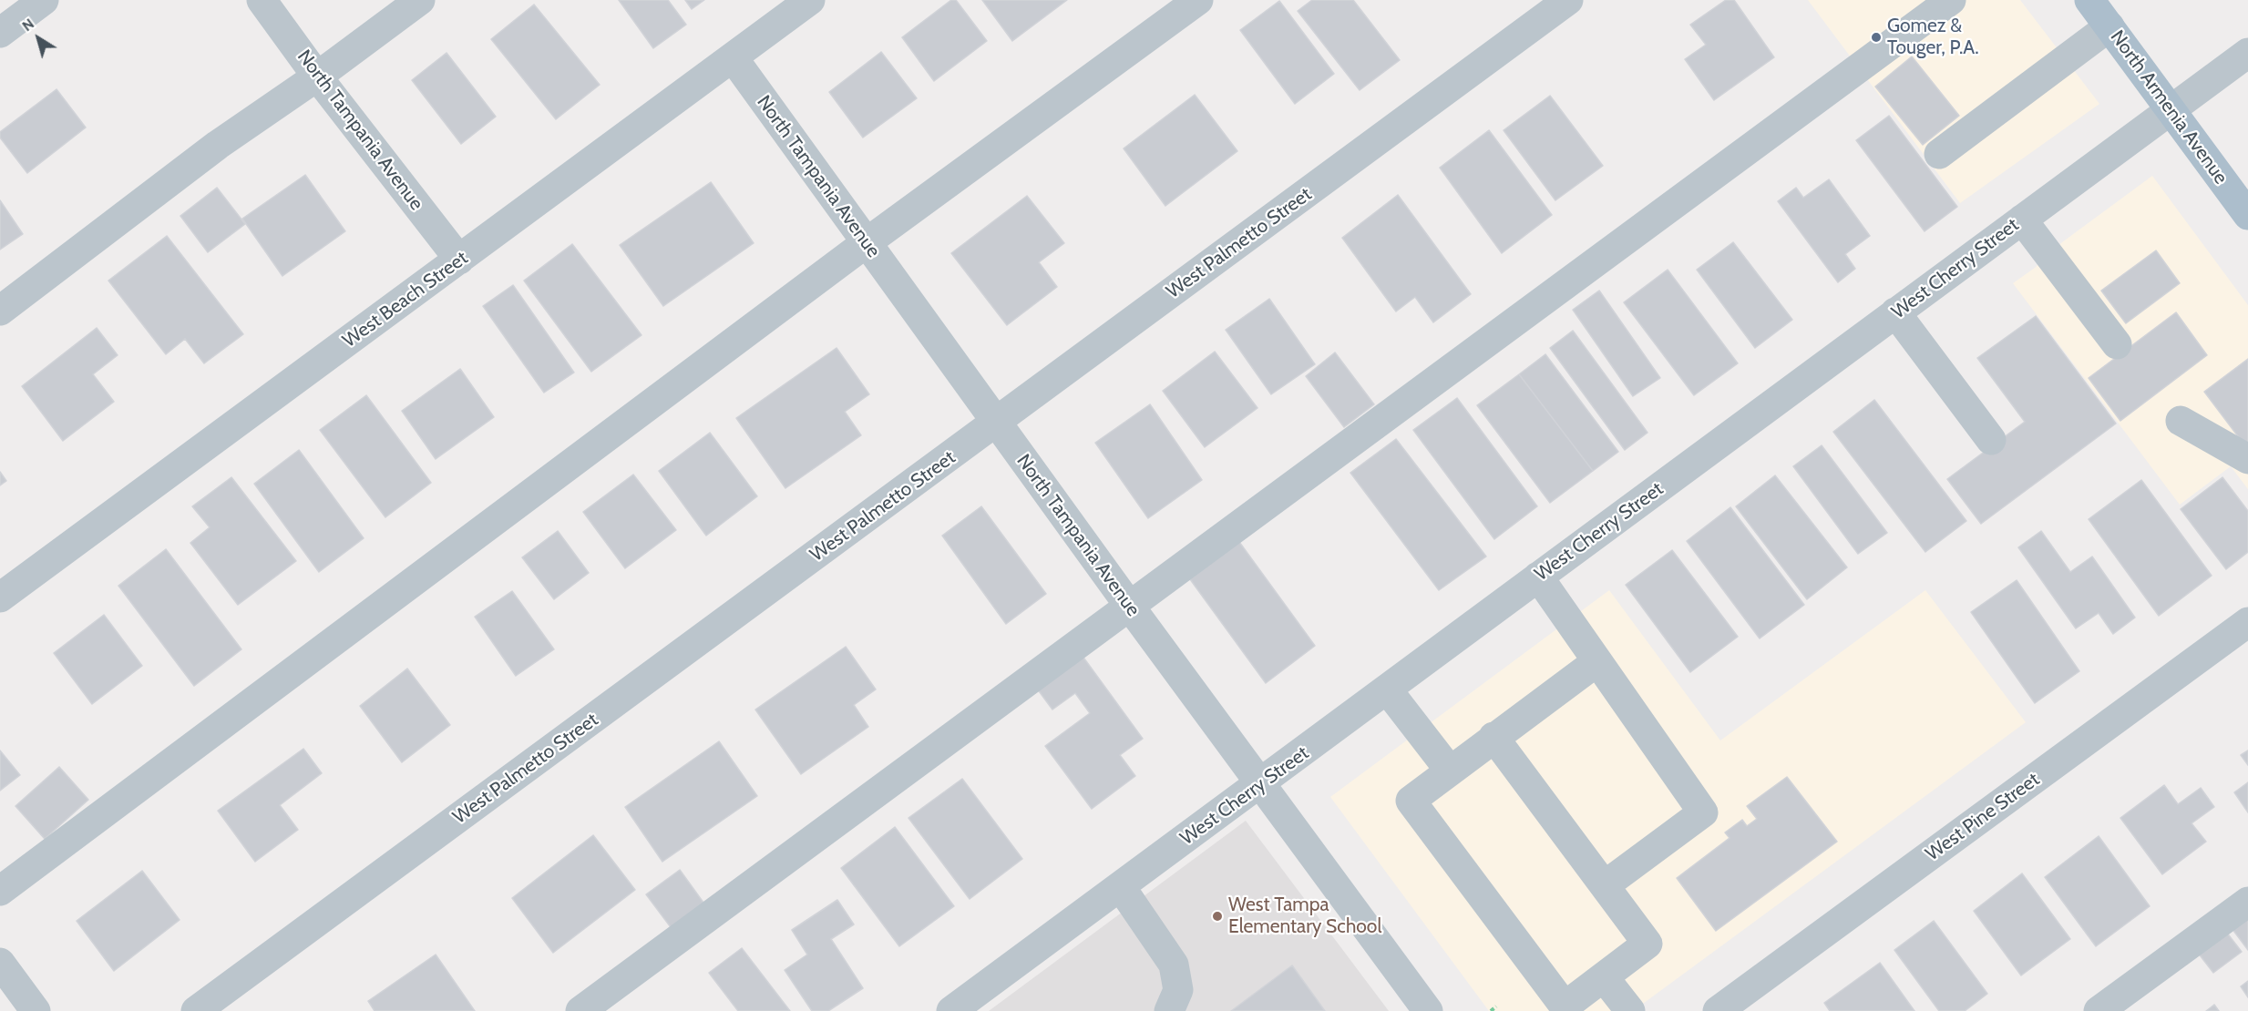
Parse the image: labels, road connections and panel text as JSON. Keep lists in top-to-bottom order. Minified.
{"streets":{"main road":["North Armenia Avenue"],"street":["North Tampania Avenue","West Palmetto Street","West Cherry Street","West Beach Street","West Pine Street"]},"crossings":[["North Armenia Avenue","West Cherry Street"],["North Tampania Avenue","West Palmetto Street"],["North Tampania Avenue","West Cherry Street"],["North Tampania Avenue","West Beach Street"]],"places":["Gomez & Touger, P.A.","West Tampa Elementary School"],"north":"top left"}
